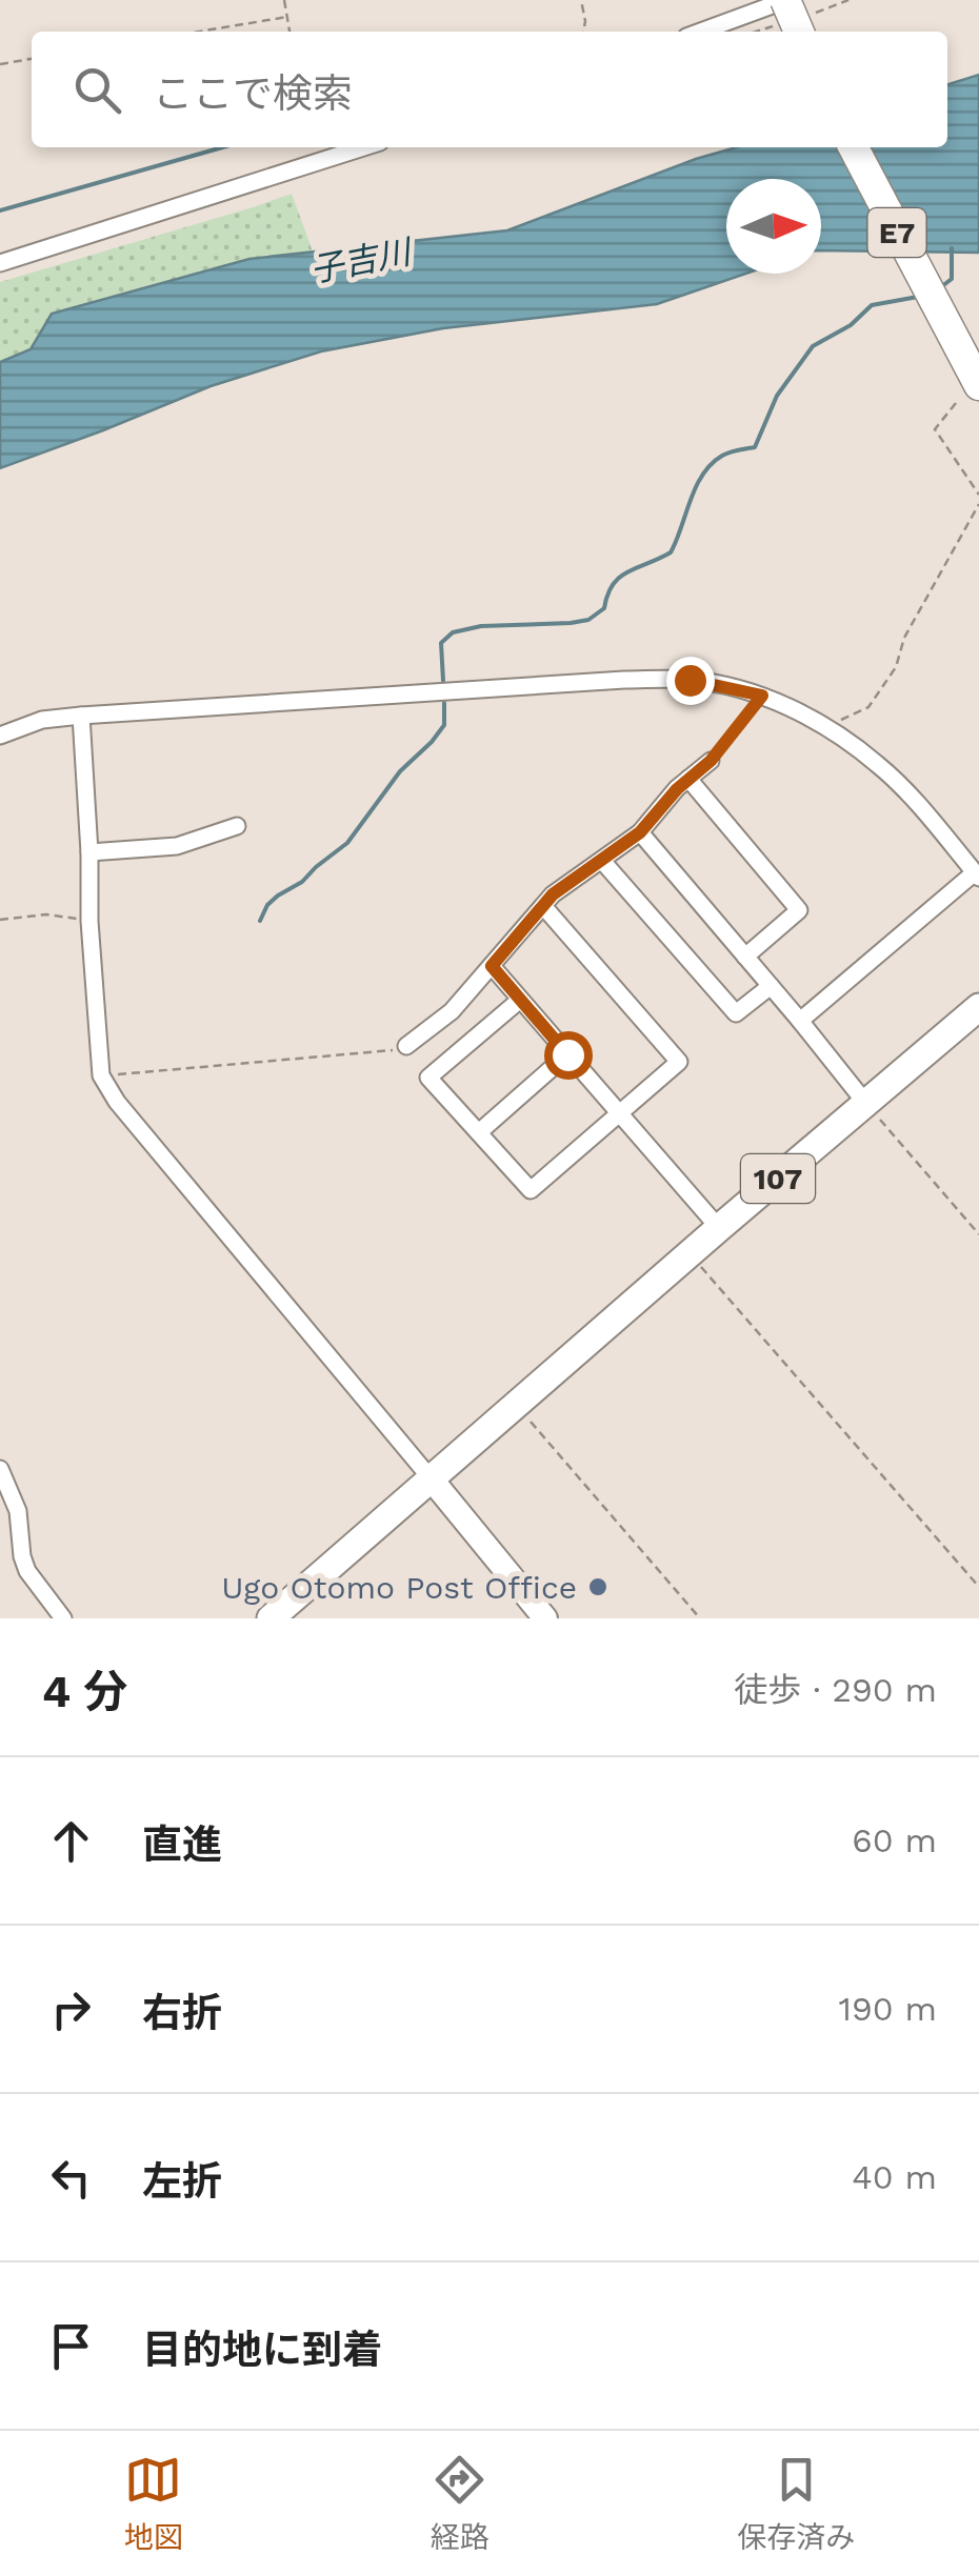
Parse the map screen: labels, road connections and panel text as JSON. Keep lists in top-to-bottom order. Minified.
{"streets":{"highway":["E7","107"]},"water":["子吉川"],"places":["Ugo Otomo Post Office"],"north":"right","page":{"search":"ここで検索","heading":["4 分","徒歩 · 290 m"],"list":[["直進","60 m"],["右折","190 m"],["左折","40 m"],"目的地に到着"],"nav":["地図","経路","保存済み"]}}
